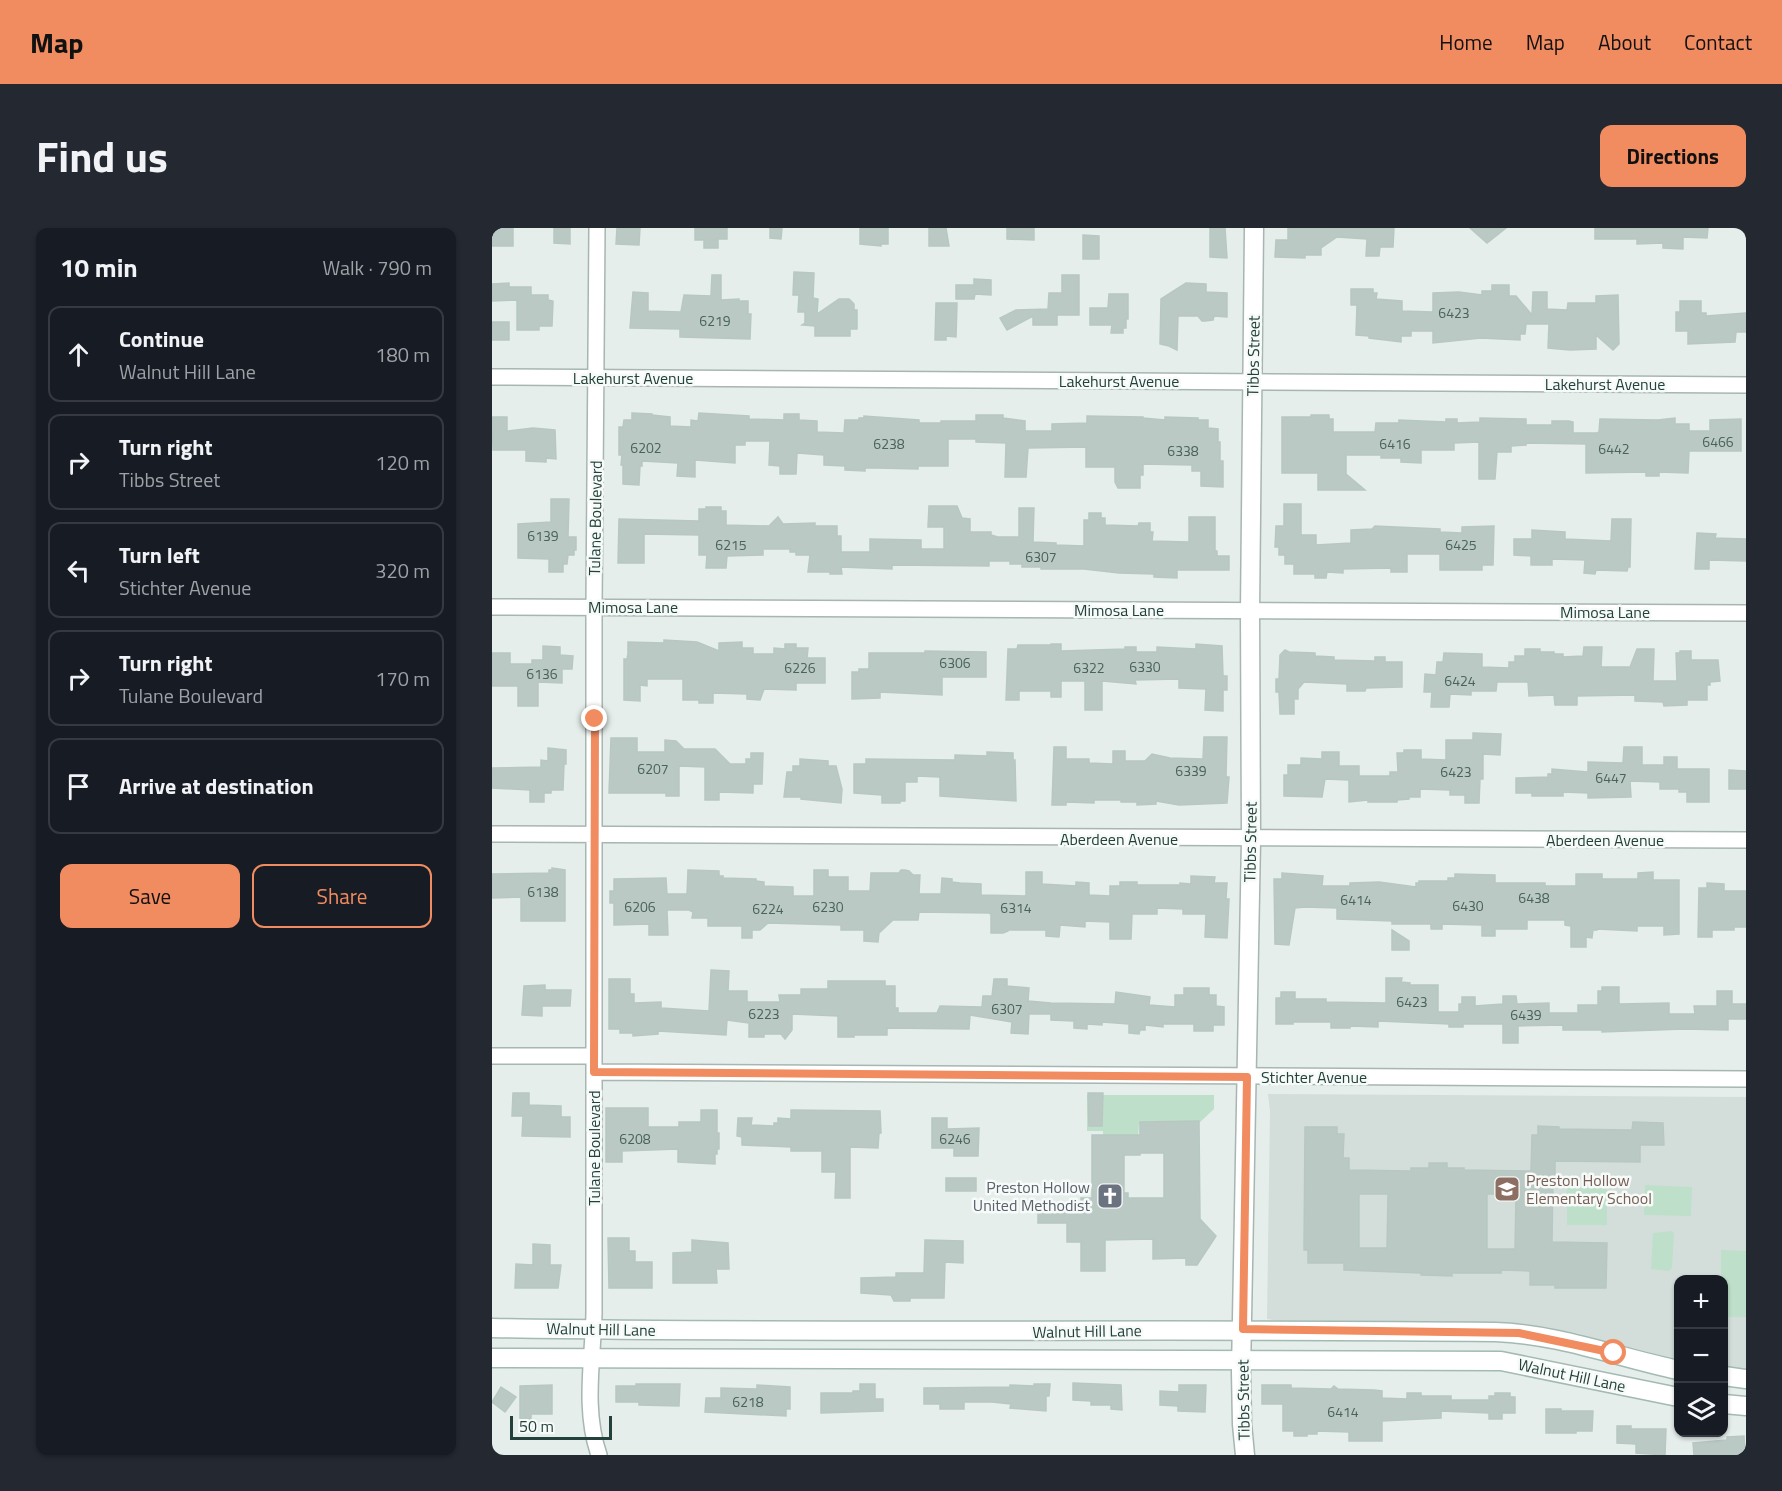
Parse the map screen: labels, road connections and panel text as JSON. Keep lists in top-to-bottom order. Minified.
{"streets":{"main road":["Tibbs Street","Walnut Hill Lane"],"street":["Lakehurst Avenue","Tulane Boulevard","Mimosa Lane","Aberdeen Avenue","Stichter Avenue"]},"crossings":[["Tibbs Street","Lakehurst Avenue"],["Tibbs Street","Mimosa Lane"],["Tibbs Street","Aberdeen Avenue"],["Tibbs Street","Stichter Avenue"],["Tibbs Street","Walnut Hill Lane"],["Lakehurst Avenue","Tulane Boulevard"],["Tulane Boulevard","Mimosa Lane"],["Tulane Boulevard","Aberdeen Avenue"],["Tulane Boulevard","Stichter Avenue"],["Tulane Boulevard","Walnut Hill Lane"]],"places":{"school or university":["Preston Hollow Elementary School"],"church":["Preston Hollow United Methodist"]},"house_numbers":["6423","6219","6466","6238","6416","6202","6442","6338","6139","6215","6425","6307","6306","6330","6226","6322","6136","6424","6207","6339","6423","6447","6138","6438","6414","6430","6206","6230","6314","6224","6423","6307","6223","6439","6208","6246","6218","6414"],"scale_bar":"50 m","page":{"header":"Map","nav":["Home","Map","About","Contact"],"title":"Find us","buttons":["Directions",["Save","Share"]],"heading":["10 min","Walk · 790 m"],"list":[["Continue","Walnut Hill Lane","180 m"],["Turn right","Tibbs Street","120 m"],["Turn left","Stichter Avenue","320 m"],["Turn right","Tulane Boulevard","170 m"],"Arrive at destination"],"map_buttons":["+","−"],"scale":"50 m"}}
